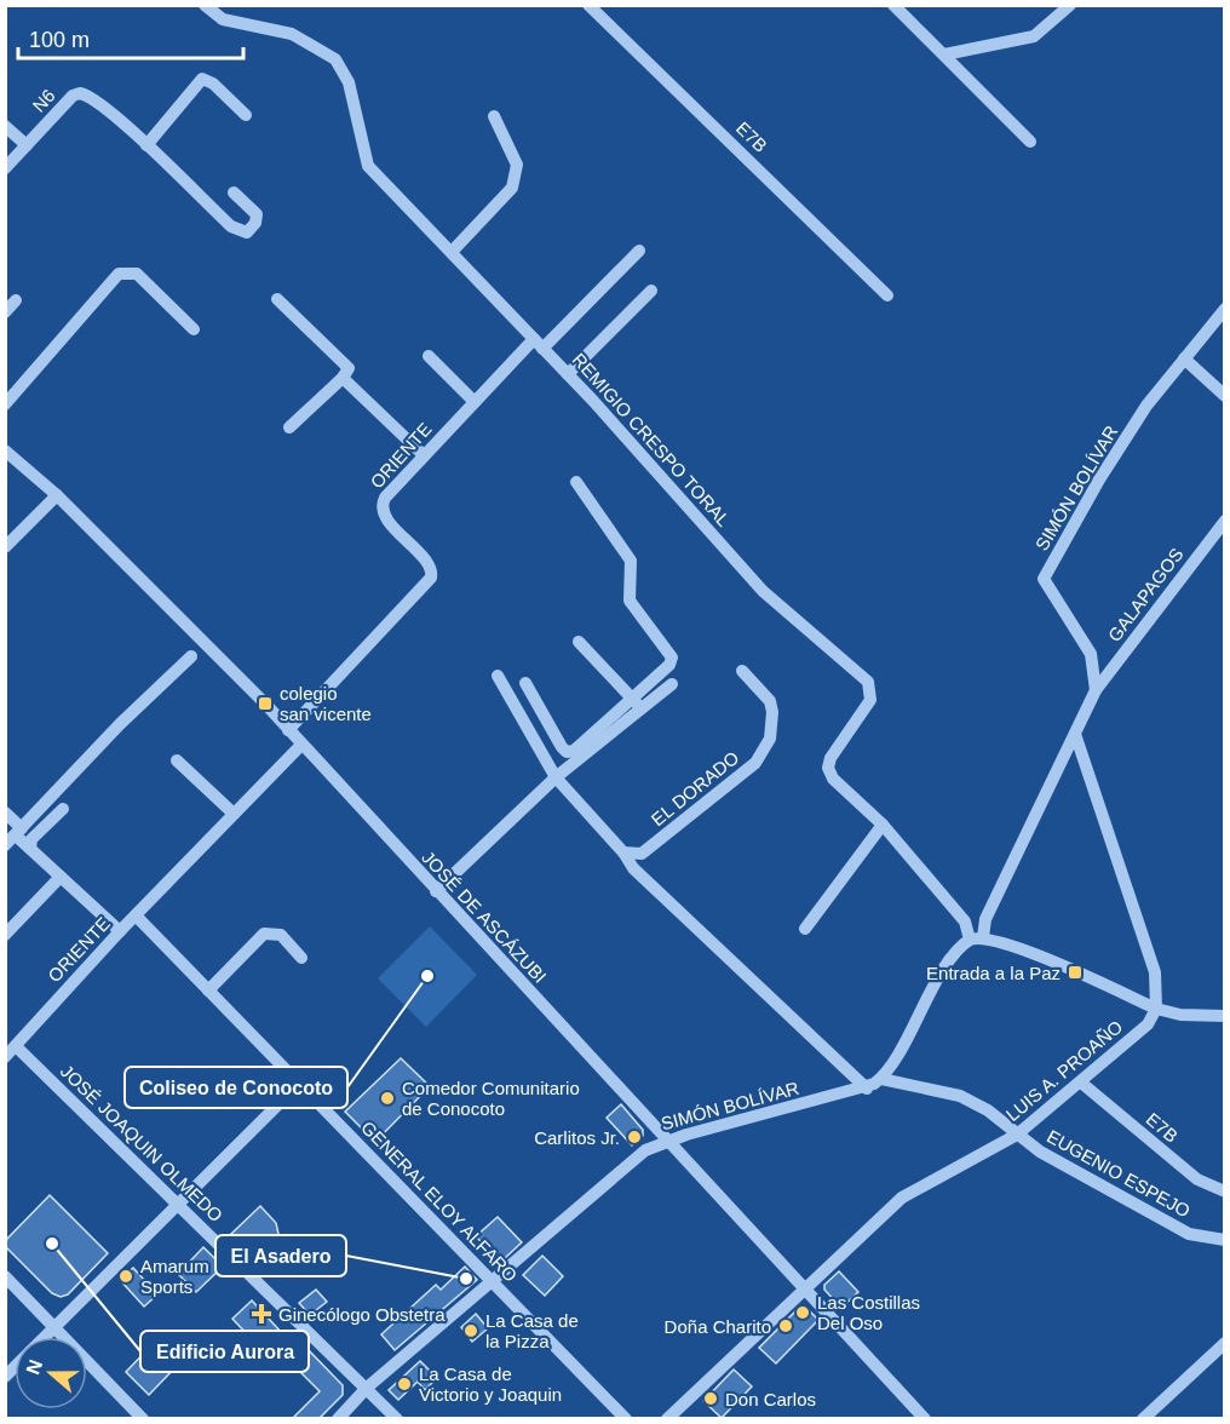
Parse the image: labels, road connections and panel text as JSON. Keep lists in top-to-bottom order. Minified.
{"streets":{"street":["N6","E7B","REMIGIO CRESPO TORAL","ORIENTE","SIMÓN BOLÍVAR","GALAPAGOS","EL DORADO","JOSÉ DE ASCÁZUBI","LUIS A. PROAÑO","JOSÉ JOAQUIN OLMEDO","EUGENIO ESPEJO","GENERAL ELOY ALFARO"]},"crossings":[["E7B","LUIS A. PROAÑO"],["REMIGIO CRESPO TORAL","ORIENTE"],["REMIGIO CRESPO TORAL","SIMÓN BOLÍVAR"],["ORIENTE","JOSÉ DE ASCÁZUBI"],["ORIENTE","JOSÉ JOAQUIN OLMEDO"],["ORIENTE","GENERAL ELOY ALFARO"],["SIMÓN BOLÍVAR","GALAPAGOS"],["SIMÓN BOLÍVAR","JOSÉ DE ASCÁZUBI"],["SIMÓN BOLÍVAR","JOSÉ JOAQUIN OLMEDO"],["SIMÓN BOLÍVAR","EUGENIO ESPEJO"],["SIMÓN BOLÍVAR","GENERAL ELOY ALFARO"],["JOSÉ DE ASCÁZUBI","LUIS A. PROAÑO"],["LUIS A. PROAÑO","EUGENIO ESPEJO"]],"places":{"transit":["colegio san vicente","Entrada a la Paz"],"other":["Coliseo de Conocoto","Comedor Comunitario de Conocoto","Carlitos Jr.","Edificio Aurora","Amarum Sports","El Asadero","Las Costillas Del Oso","Doña Charito","La Casa de la Pizza","La Casa de Victorio y Joaquin","Don Carlos"],"health":["Ginecólogo Obstetra"]},"scale_bar":"100 m","north":"left"}
